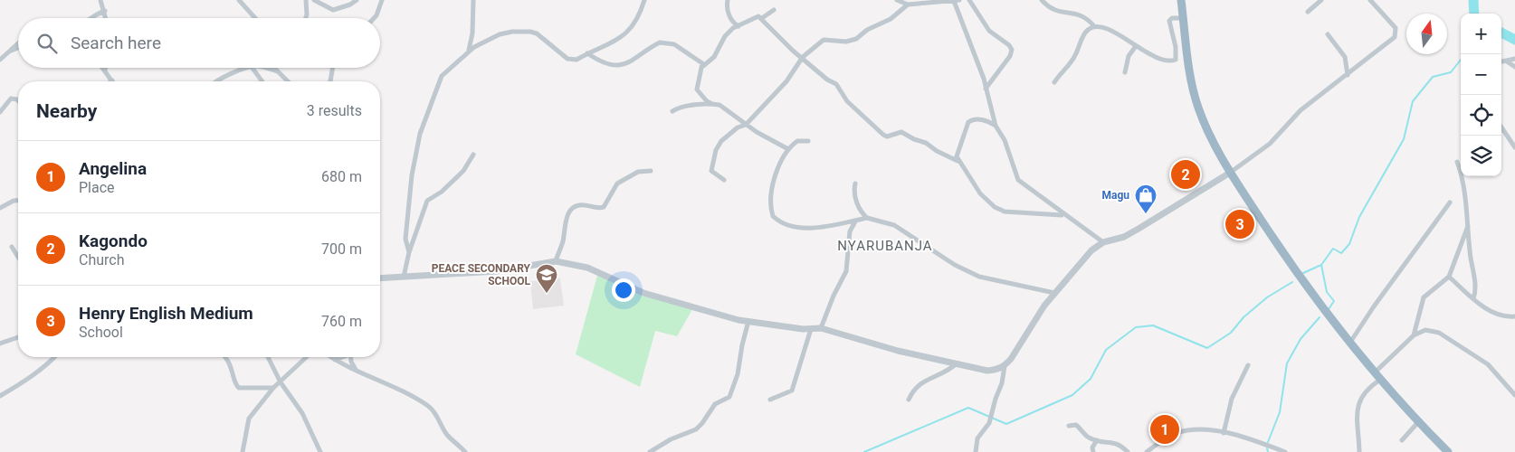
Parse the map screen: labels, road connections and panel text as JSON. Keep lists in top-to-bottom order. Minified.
{"districts":["NYARUBANJA"],"places":{"shop":["Magu"],"school or university":["PEACE SECONDARY SCHOOL"]},"north":"top","page":{"map_buttons":["+","−"],"search":"Search here","heading":["Nearby","3 results"],"list":[{"mark":"1","name":"Angelina","note":"Place","value":"680 m"},{"mark":"2","name":"Kagondo","note":"Church","value":"700 m"},{"mark":"3","name":"Henry English Medium","note":"School","value":"760 m"}],"pins":["2","3","1"]}}
